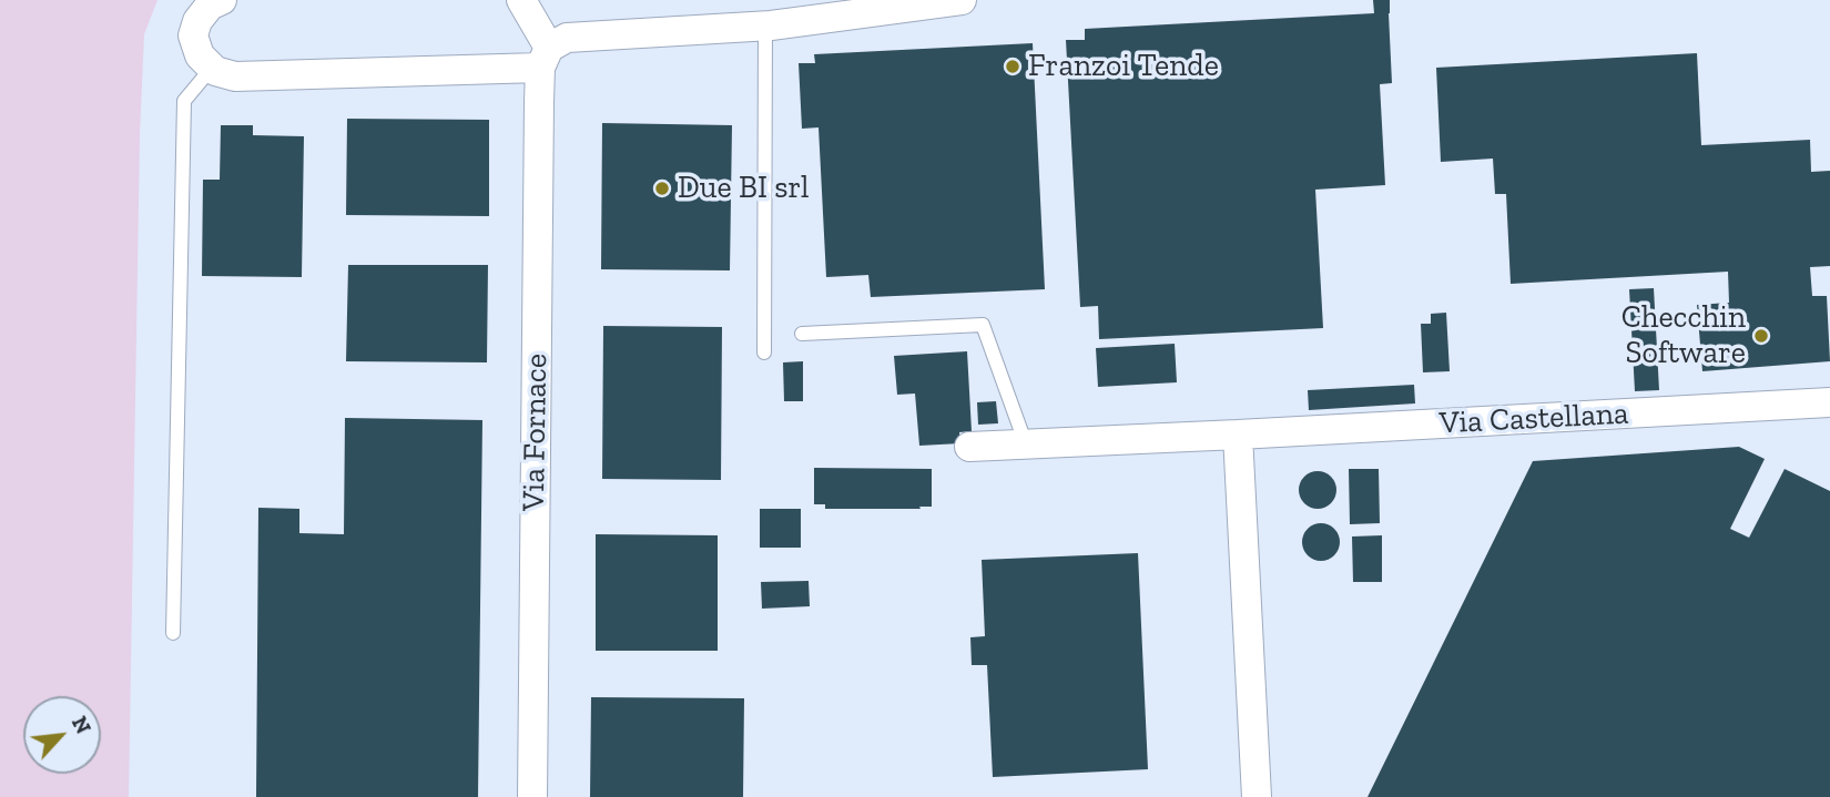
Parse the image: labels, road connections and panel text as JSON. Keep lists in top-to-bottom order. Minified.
{"streets":{"street":["Via Castellana","Via Fornace"]},"places":["Franzoi Tende","Due BI srl","Checchin Software"],"north":"top right"}
